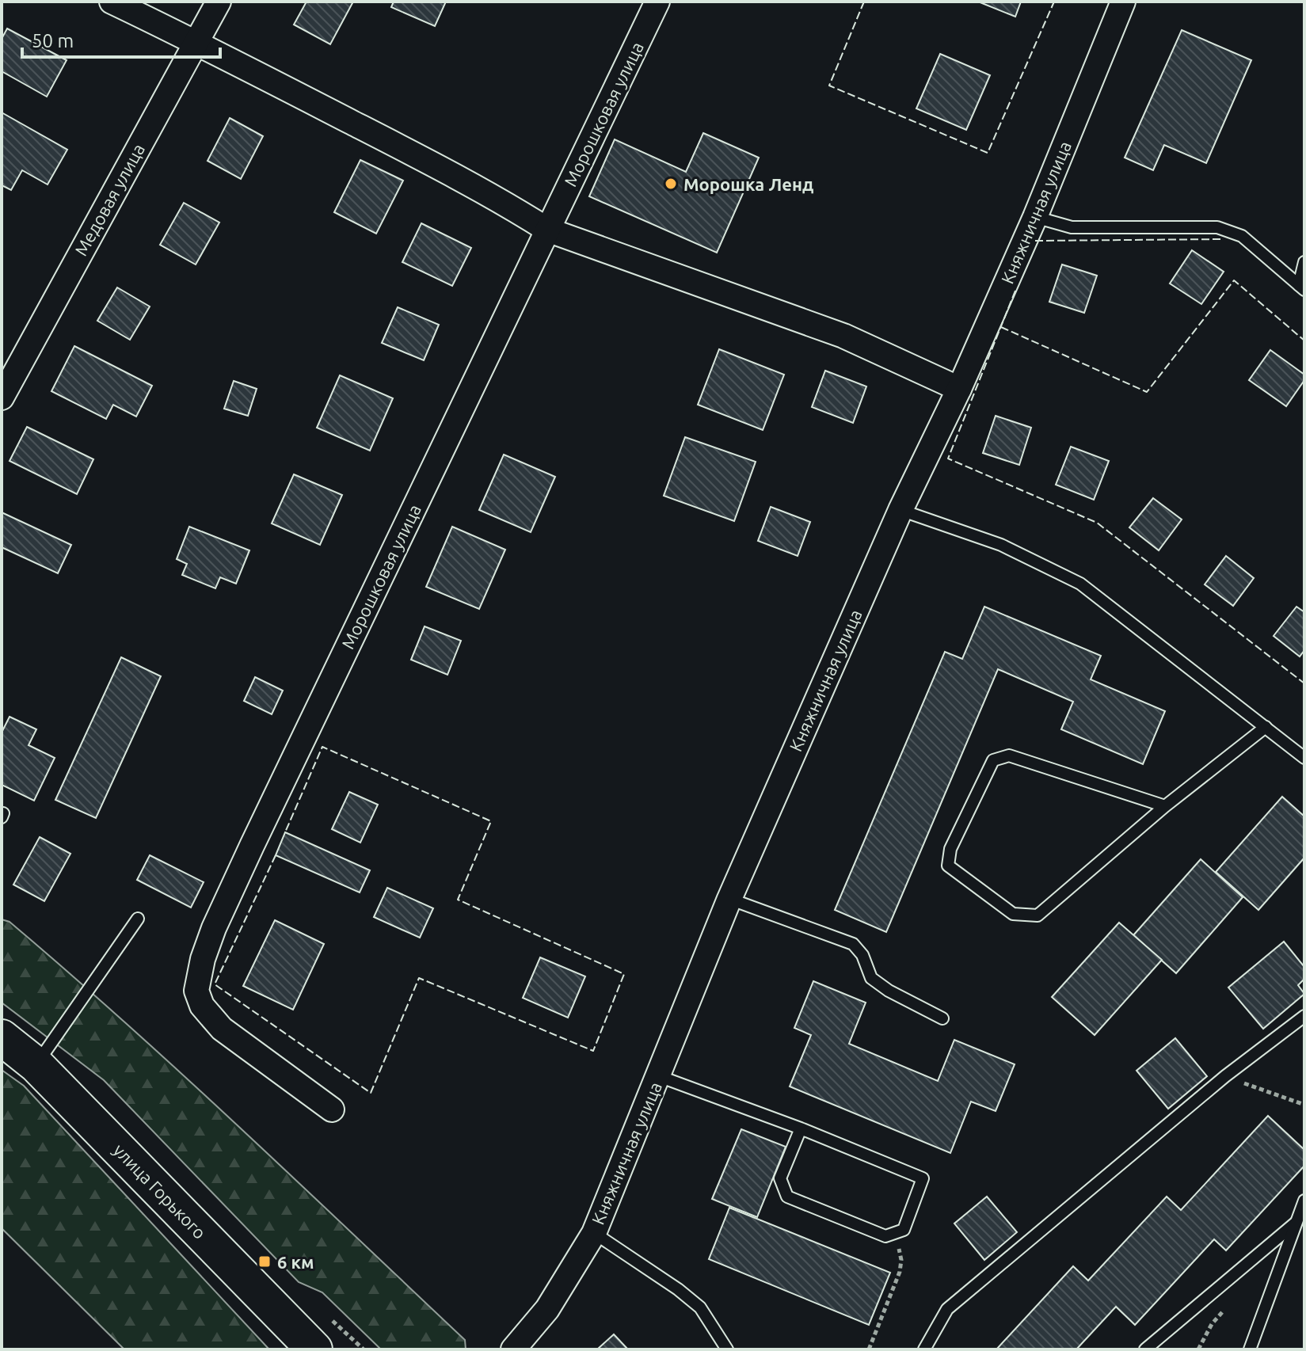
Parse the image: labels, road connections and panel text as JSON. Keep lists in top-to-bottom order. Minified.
{"streets":{"main road":["улица Горького"],"street":["Морошковая улица","Медовая улица","Княжничная улица"]},"places":{"other":["Морошка Ленд"],"transit":["6 км"]},"scale_bar":"50 m"}
